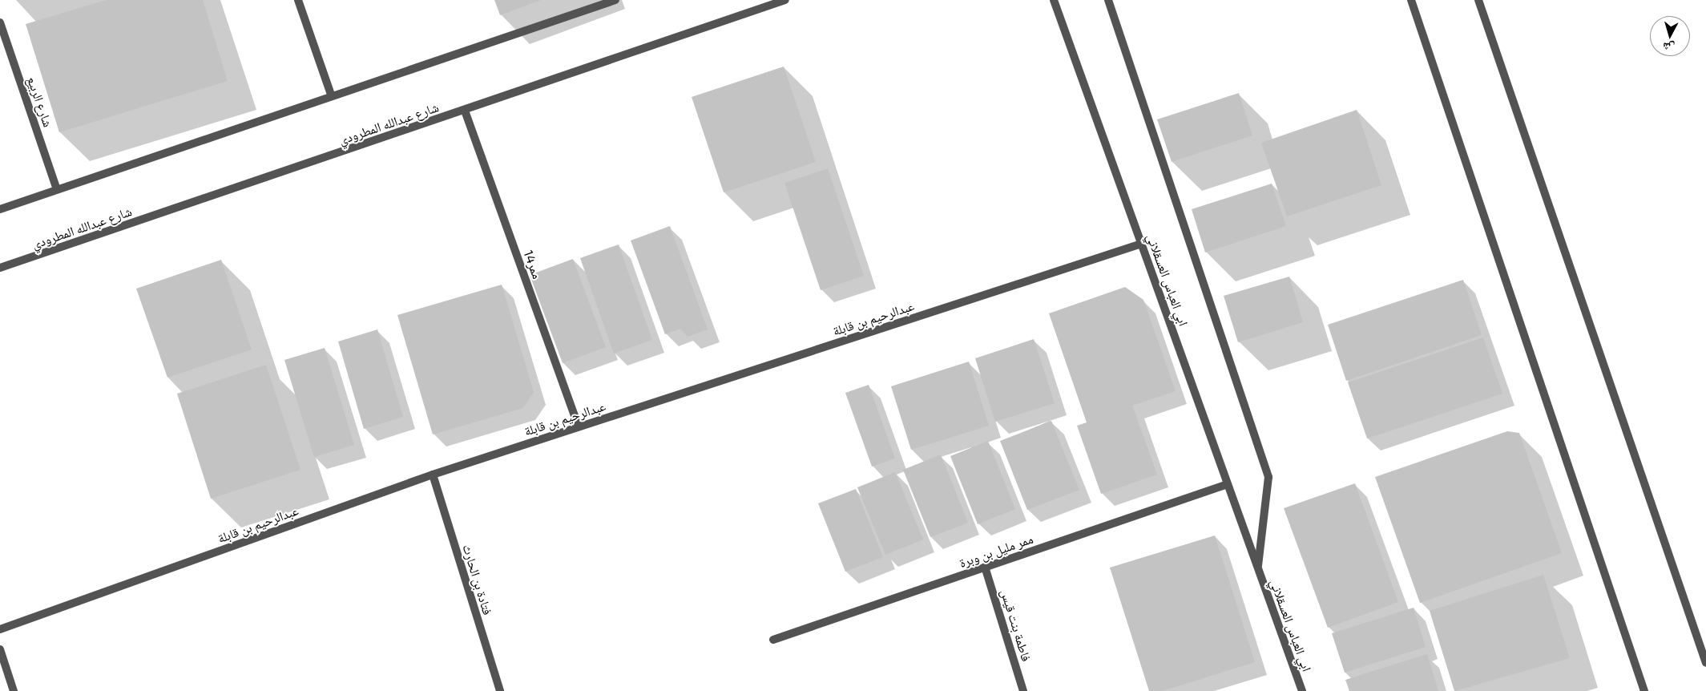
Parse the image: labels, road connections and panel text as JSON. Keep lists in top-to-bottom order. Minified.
{"streets":{"street":["شارع الربيع","شارع عبدالله المطرودي","ممر14","ابي العباس العسقلاني","عبدالرحيم بن قابلة","ممر مليل بن وبرة","فتادة بن الحارث","فاطمة بنت قيس"]},"crossings":[["شارع عبدالله المطرودي","ممر14"],["ممر14","عبدالرحيم بن قابلة"],["ابي العباس العسقلاني","عبدالرحيم بن قابلة"],["ابي العباس العسقلاني","ممر مليل بن وبرة"],["عبدالرحيم بن قابلة","فتادة بن الحارث"],["ممر مليل بن وبرة","فاطمة بنت قيس"]],"north":"bottom"}
